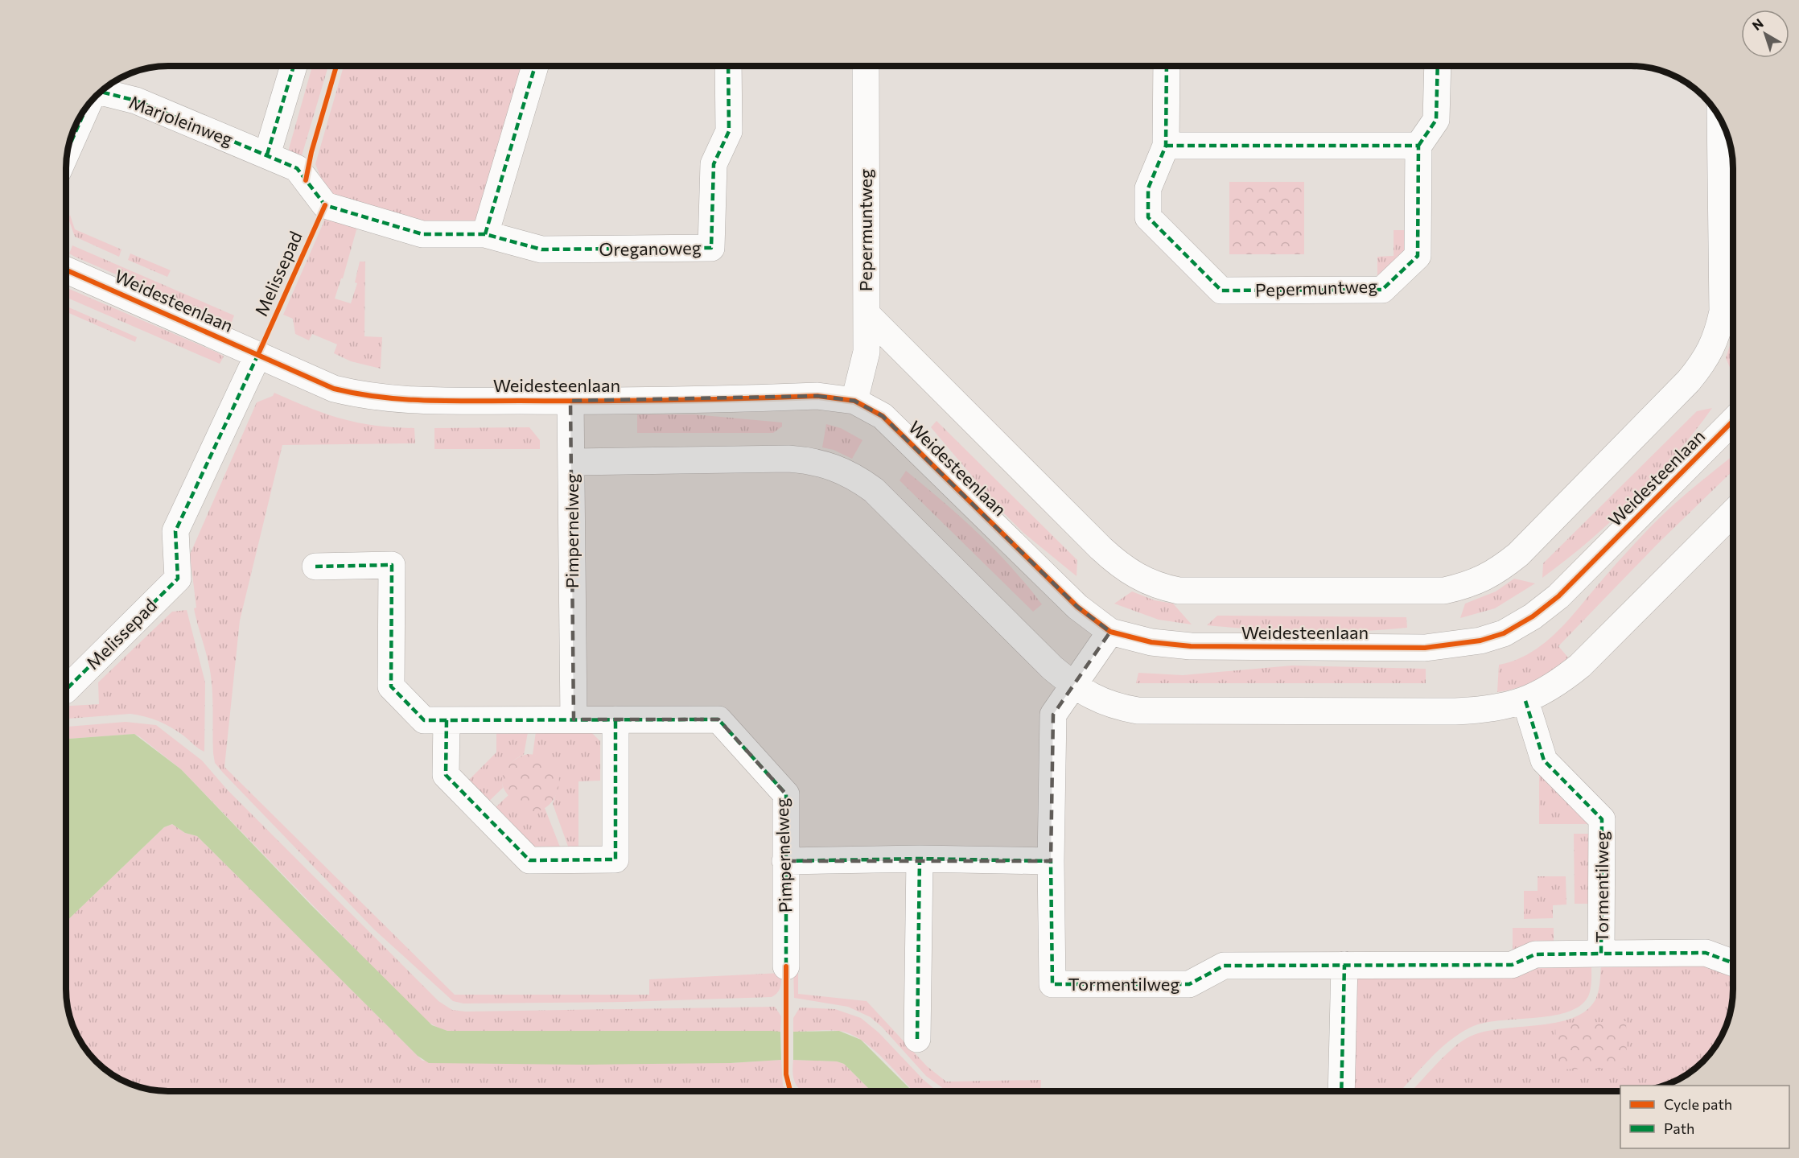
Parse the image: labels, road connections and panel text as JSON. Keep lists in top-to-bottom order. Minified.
{"streets":{"street":["Marjoleinweg","Pepermuntweg","Oreganoweg","Melissepad","Weidesteenlaan","Pimpernelweg","Tormentilweg"]},"crossings":[["Marjoleinweg","Oreganoweg"],["Pepermuntweg","Weidesteenlaan"],["Melissepad","Weidesteenlaan"],["Weidesteenlaan","Pimpernelweg"],["Weidesteenlaan","Tormentilweg"]],"legend":["Cycle path","Path"],"north":"top left"}
